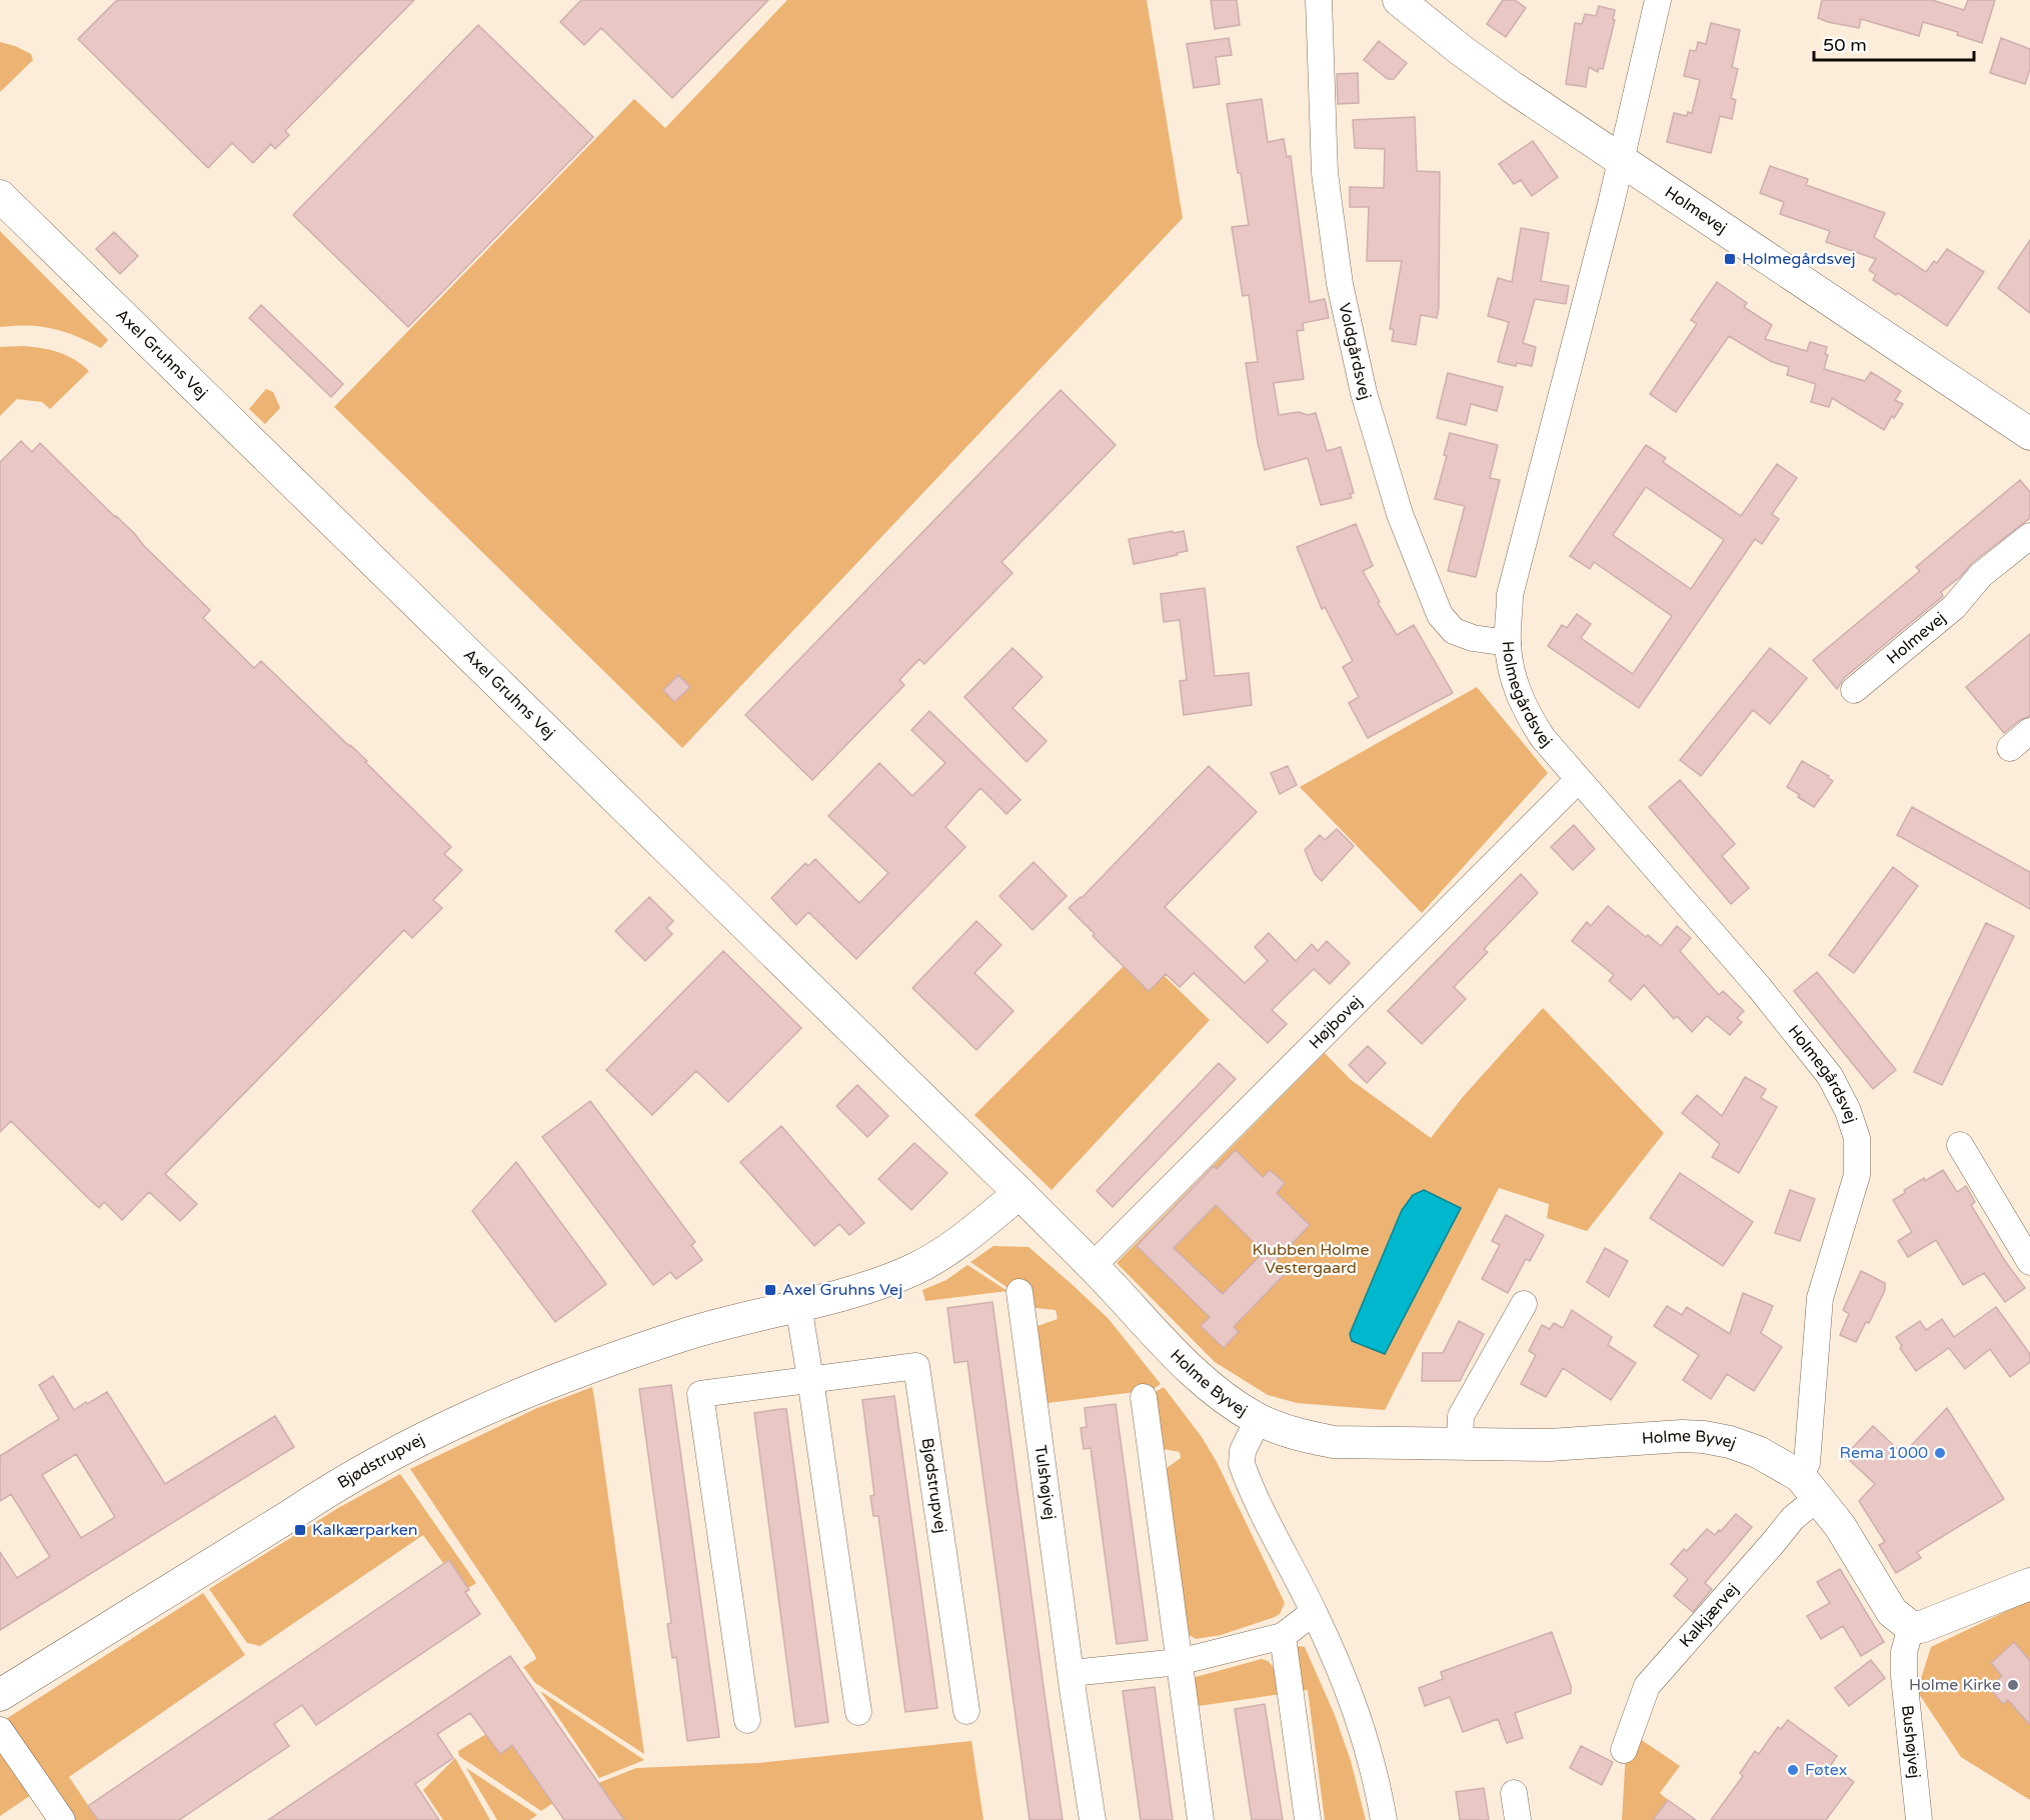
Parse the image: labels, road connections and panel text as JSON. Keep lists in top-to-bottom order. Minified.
{"streets":{"street":["Holmevej","Voldgårdsvej","Axel Gruhns Vej","Holmegårdsvej","Højbovej","Holme Byvej","Bjødstrupvej","Tulshøjvej","Kalkjærvej","Bushøjvej"]},"crossings":[["Holmevej","Holmegårdsvej"],["Voldgårdsvej","Holmegårdsvej"],["Axel Gruhns Vej","Holme Byvej"],["Axel Gruhns Vej","Bjødstrupvej"],["Holmegårdsvej","Højbovej"],["Holmegårdsvej","Holme Byvej"],["Holmegårdsvej","Kalkjærvej"],["Højbovej","Holme Byvej"],["Holme Byvej","Bjødstrupvej"],["Holme Byvej","Kalkjærvej"],["Holme Byvej","Bushøjvej"]],"parks":["Klubben Holme Vestergaard"],"places":{"transit":["Holmegårdsvej","Axel Gruhns Vej","Kalkærparken"],"other":["Rema 1000","Holme Kirke","Føtex"]},"scale_bar":"50 m"}
